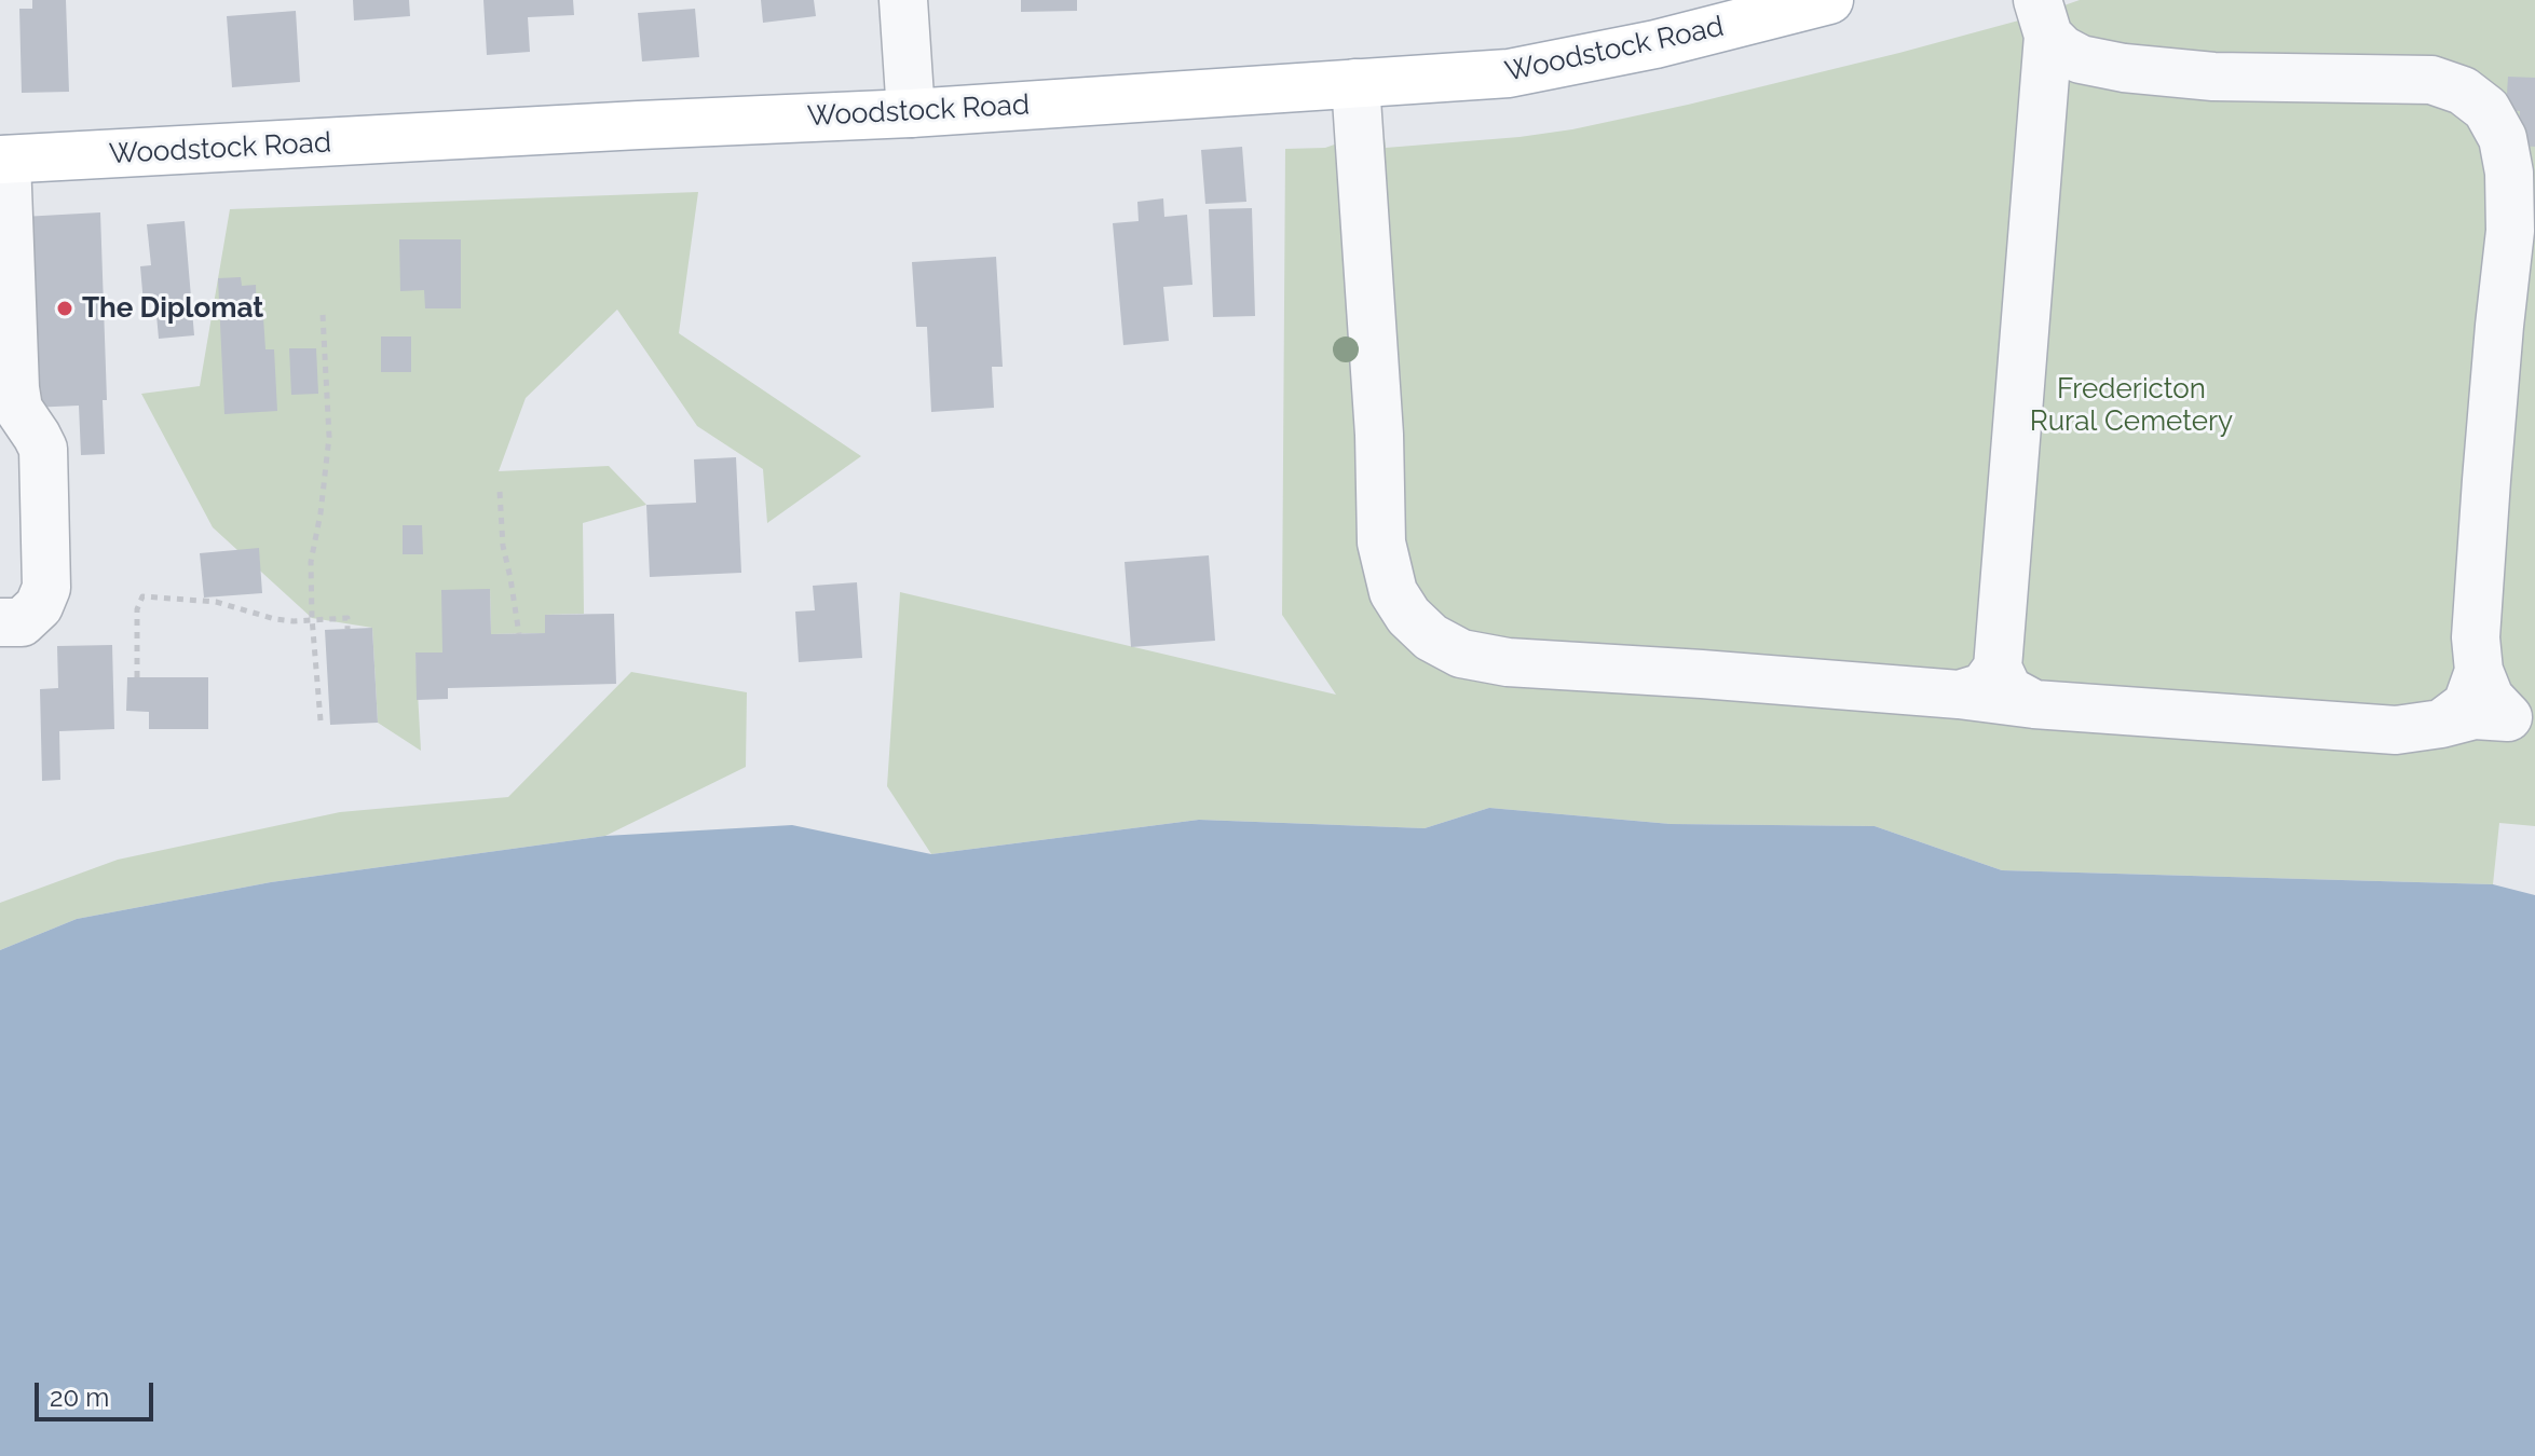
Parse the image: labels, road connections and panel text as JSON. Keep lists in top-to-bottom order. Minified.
{"streets":{"main road":["Woodstock Road"]},"parks":["Fredericton Rural Cemetery"],"places":["The Diplomat"],"scale_bar":"20 m"}
